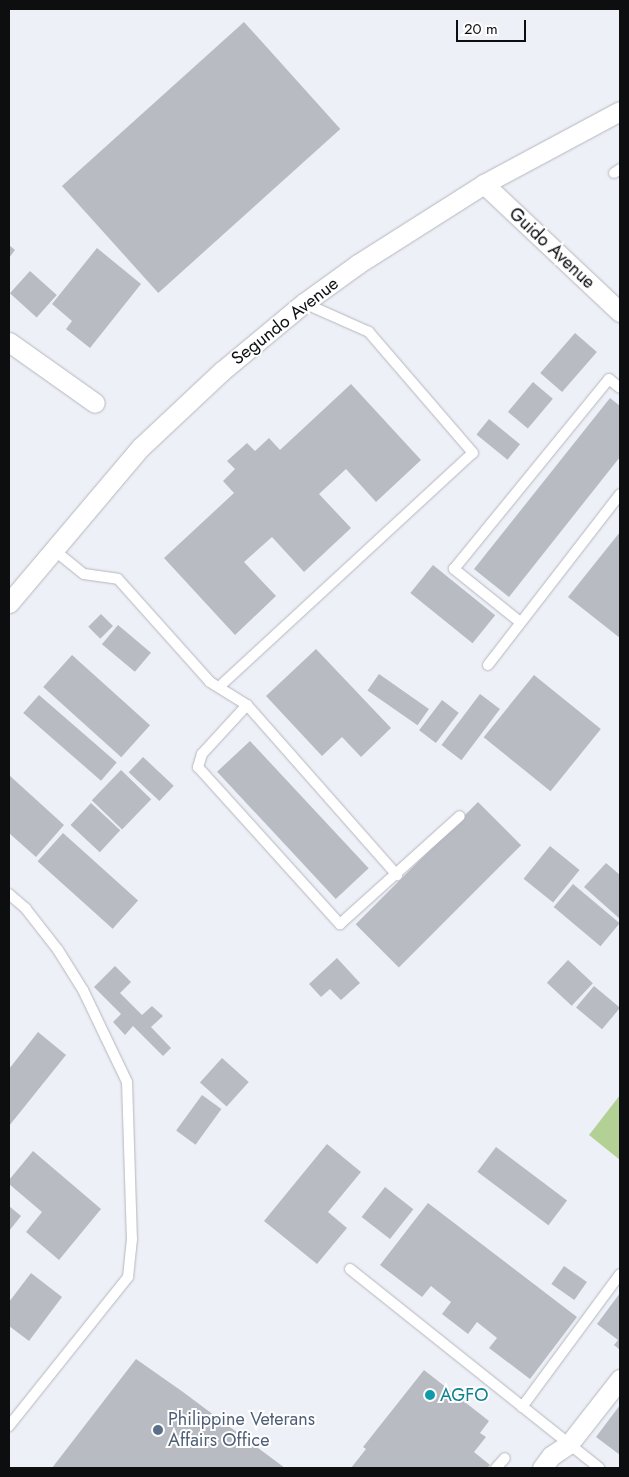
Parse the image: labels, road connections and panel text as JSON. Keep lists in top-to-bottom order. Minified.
{"streets":{"street":["Guido Avenue","Segundo Avenue"]},"crossings":[["Guido Avenue","Segundo Avenue"]],"places":["AGFO","Philippine Veterans Affairs Office"],"scale_bar":"20 m"}
